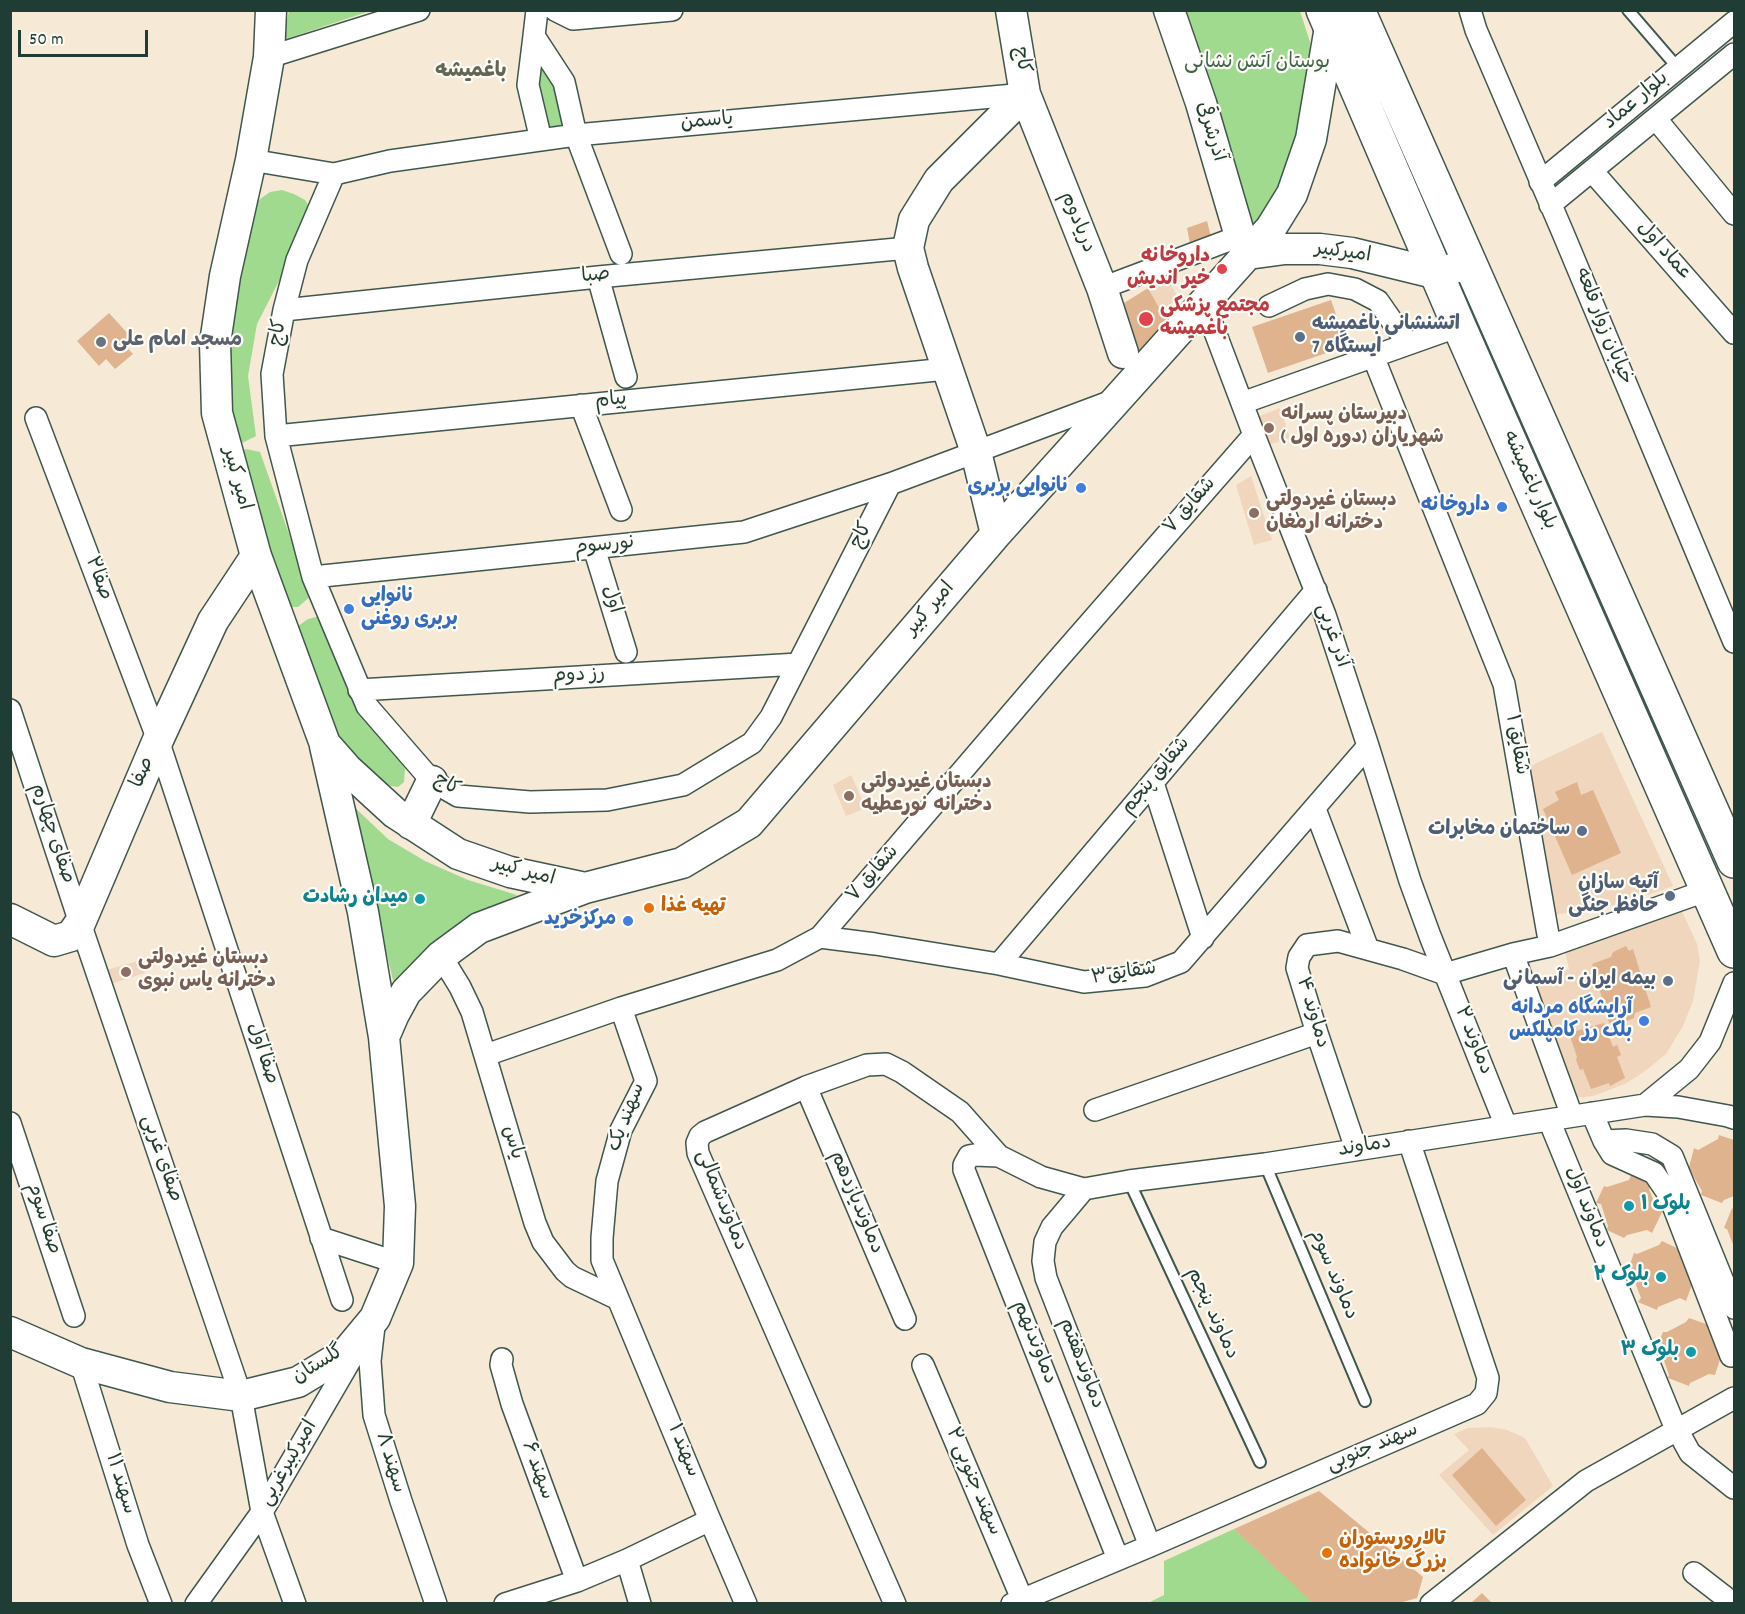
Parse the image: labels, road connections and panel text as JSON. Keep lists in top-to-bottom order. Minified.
{"streets":{"main road":["کاج","آذرشرقی","دریادوم","امیرکبیر","امیر کبیر","بلوار باغمیشه","صفا","گلستان"],"street":["بلوار عماد","یاسمن","عماد اول","صبا","خیابان زوار قلعه","پیام","شقایق ۷","نورسوم","صفا۲","اول","آذر غربی","رز دوم","شقایق ۱","شقایق پنجم","صفای چهارم","شقایق۳","دماوند ۴","دماوند ۲","صفا اول","سهند یک","یاس","دماوند","صفای غربی","دماوندشمالی","دماوندیازدهم","دماوند اول","صفا سوم","دماوندنهم","دماوندهفتم","سهند جنوبی","سهند ۱","سهند ۸","امیرکبیرغربی","سهند ۶","سهند جنوبی ۲","سهند ۱۱"],"lane":["دماوند سوم","دماوند پنجم"]},"crossings":[["کاج","یاسمن"],["کاج","دریادوم"],["کاج","صبا"],["کاج","پیام"],["کاج","امیر کبیر"],["کاج","نورسوم"],["کاج","رز دوم"],["بلوار عماد","عماد اول"],["بلوار عماد","خیابان زوار قلعه"],["یاسمن","دریادوم"],["آذرشرقی","امیرکبیر"],["آذرشرقی","امیر کبیر"],["امیرکبیر","امیر کبیر"],["امیرکبیر","بلوار باغمیشه"],["امیر کبیر","بلوار باغمیشه"],["امیر کبیر","آذر غربی"],["امیر کبیر","صفا"],["امیر کبیر","گلستان"],["شقایق ۷","آذر غربی"],["شقایق ۷","شقایق۳"],["شقایق ۷","سهند یک"],["شقایق ۷","یاس"],["نورسوم","اول"],["صفا۲","صفا"],["صفا۲","صفا اول"],["آذر غربی","شقایق پنجم"],["آذر غربی","شقایق۳"],["آذر غربی","دماوند ۴"],["آذر غربی","دماوند ۲"],["صفا","صفای چهارم"],["صفا","صفا اول"],["صفا","صفای غربی"],["شقایق پنجم","شقایق۳"],["صفای چهارم","صفای غربی"],["دماوند ۴","دماوند ۲"],["دماوند ۴","دماوند"],["دماوند ۲","دماوند"],["سهند یک","یاس"],["سهند یک","سهند ۱"],["یاس","سهند ۱"],["دماوند","دماوندشمالی"],["دماوند","دماوند اول"],["دماوند","دماوند سوم"],["دماوند","دماوند پنجم"],["دماوند","دماوندهفتم"],["دماوند","سهند جنوبی"],["صفای غربی","گلستان"],["صفای غربی","امیرکبیرغربی"],["دماوندشمالی","دماوندیازدهم"],["دماوندشمالی","دماوندنهم"],["دماوندشمالی","دماوندهفتم"],["دماوندنهم","سهند جنوبی"],["دماوندهفتم","سهند جنوبی"],["گلستان","سهند ۸"],["گلستان","امیرکبیرغربی"],["گلستان","سهند ۱۱"],["سهند جنوبی","سهند جنوبی ۲"],["سهند ۸","امیرکبیرغربی"]],"districts":["باغمیشه"],"parks":["بوستان آتش نشانی"],"places":["داروخانه خیر اندیش","مجتمع پزشکی باغمیشه","اتشنشانی باغمیشه ایستگاه 7","مسجد امام علی","دبیرستان پسرانه شهریاران (دوره اول )","نانوایی بربری","داروخانه","دبستان غیردولتی دخترانه ارمغان","نانوایی بربری روغنی","دبستان غیردولتی دخترانه نورعطیه","ساختمان مخابرات","آتیه سازان حافظ جنگی","میدان رشادت","تهیه غذا","مرکزخرید","دبستان غیردولتی دخترانه یاس نبوی","بیمه ایران - آسمانی","آرایشگاه مردانه بلک رز کامپلکس","بلوک ۱","بلوک ۲","بلوک ۳","تالارورستوران بزرگ خانواده"],"scale_bar":"50 m"}
